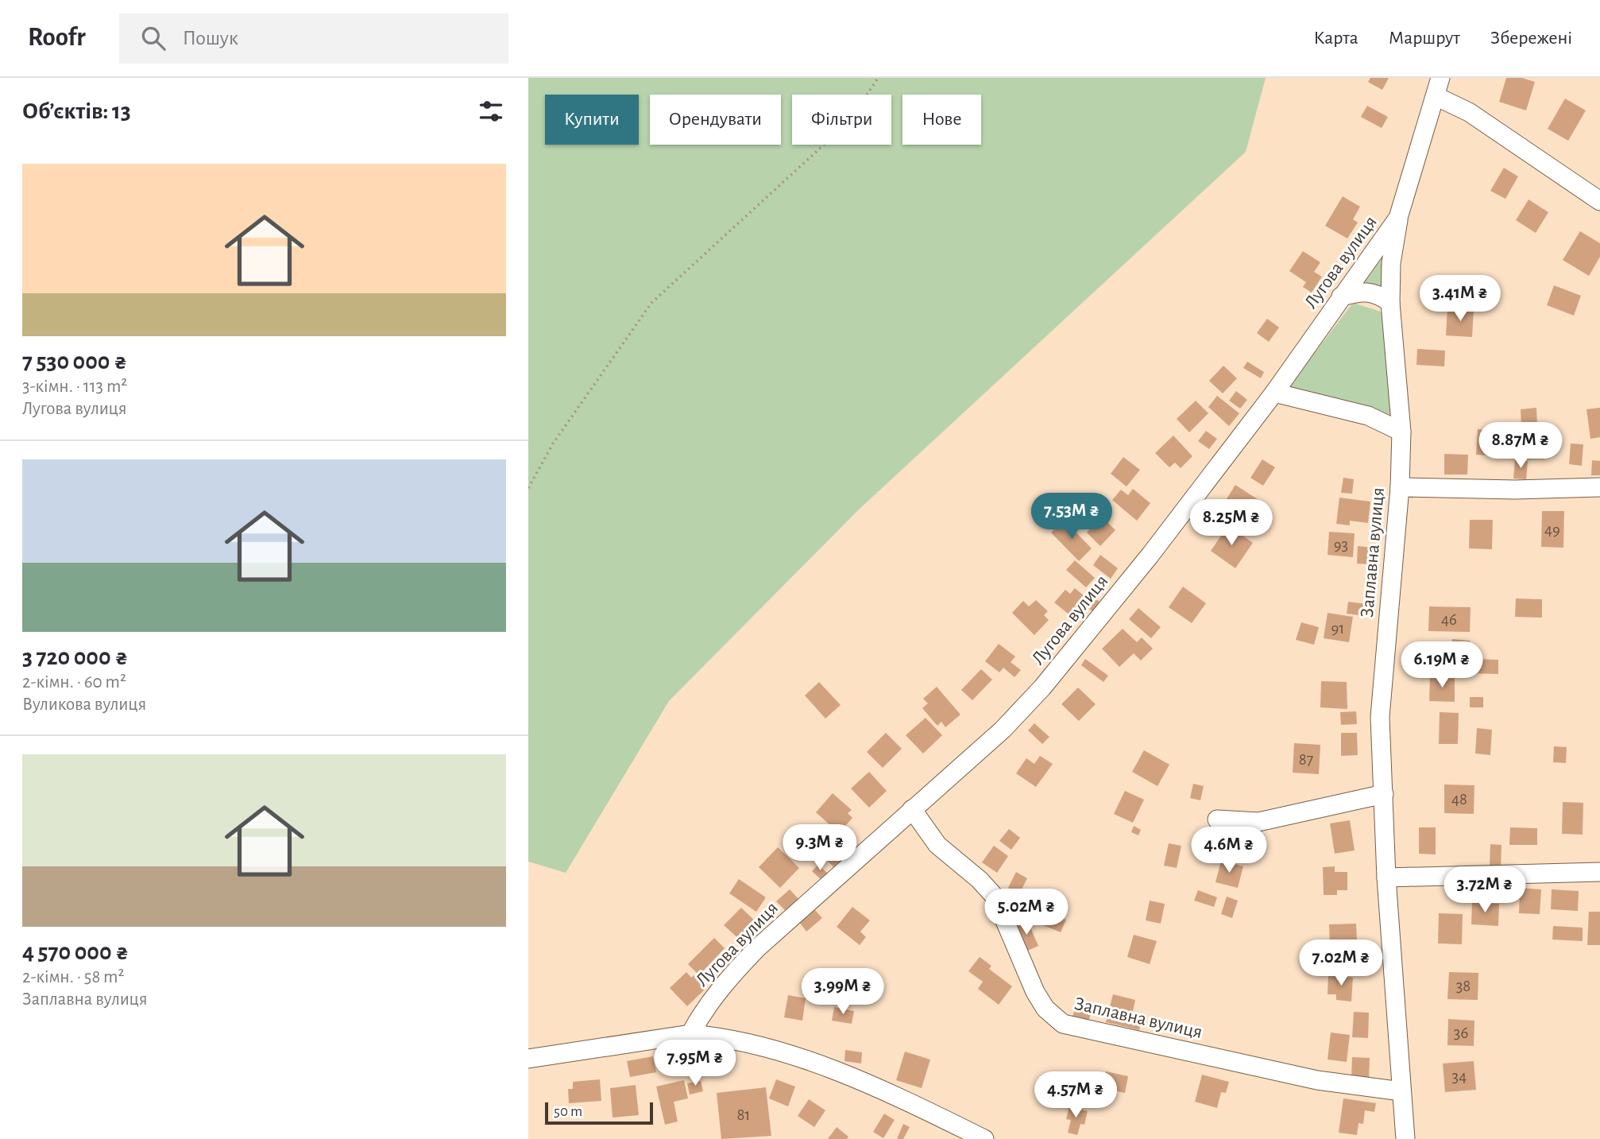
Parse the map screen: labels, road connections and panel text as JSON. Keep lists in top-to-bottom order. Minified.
{"streets":{"street":["Лугова вулиця","Заплавна вулиця"]},"crossings":[["Лугова вулиця","Заплавна вулиця"]],"house_numbers":["49","93","46","91","87","48","38","36","34","81"],"scale_bar":"50 m","page":{"header":"Roofr","search":"Пошук","nav":["Карта","Маршрут","Збережені"],"heading":"Об’єктів: 13","chip":["Купити","Орендувати","Фільтри","Нове"],"list":[{"name":"7 530 000 ₴","note":"3-кімн. · 113 m² · Лугова вулиця"},{"name":"3 720 000 ₴","note":"2-кімн. · 60 m² · Вуликова вулиця"},{"name":"4 570 000 ₴","note":"2-кімн. · 58 m² · Заплавна вулиця"}],"price":["3.41M ₴","8.87M ₴","7.53M ₴","8.25M ₴","6.19M ₴","9.3M ₴","4.6M ₴","3.72M ₴","5.02M ₴","7.02M ₴","3.99M ₴","7.95M ₴","4.57M ₴"],"scale":"50 m"}}
